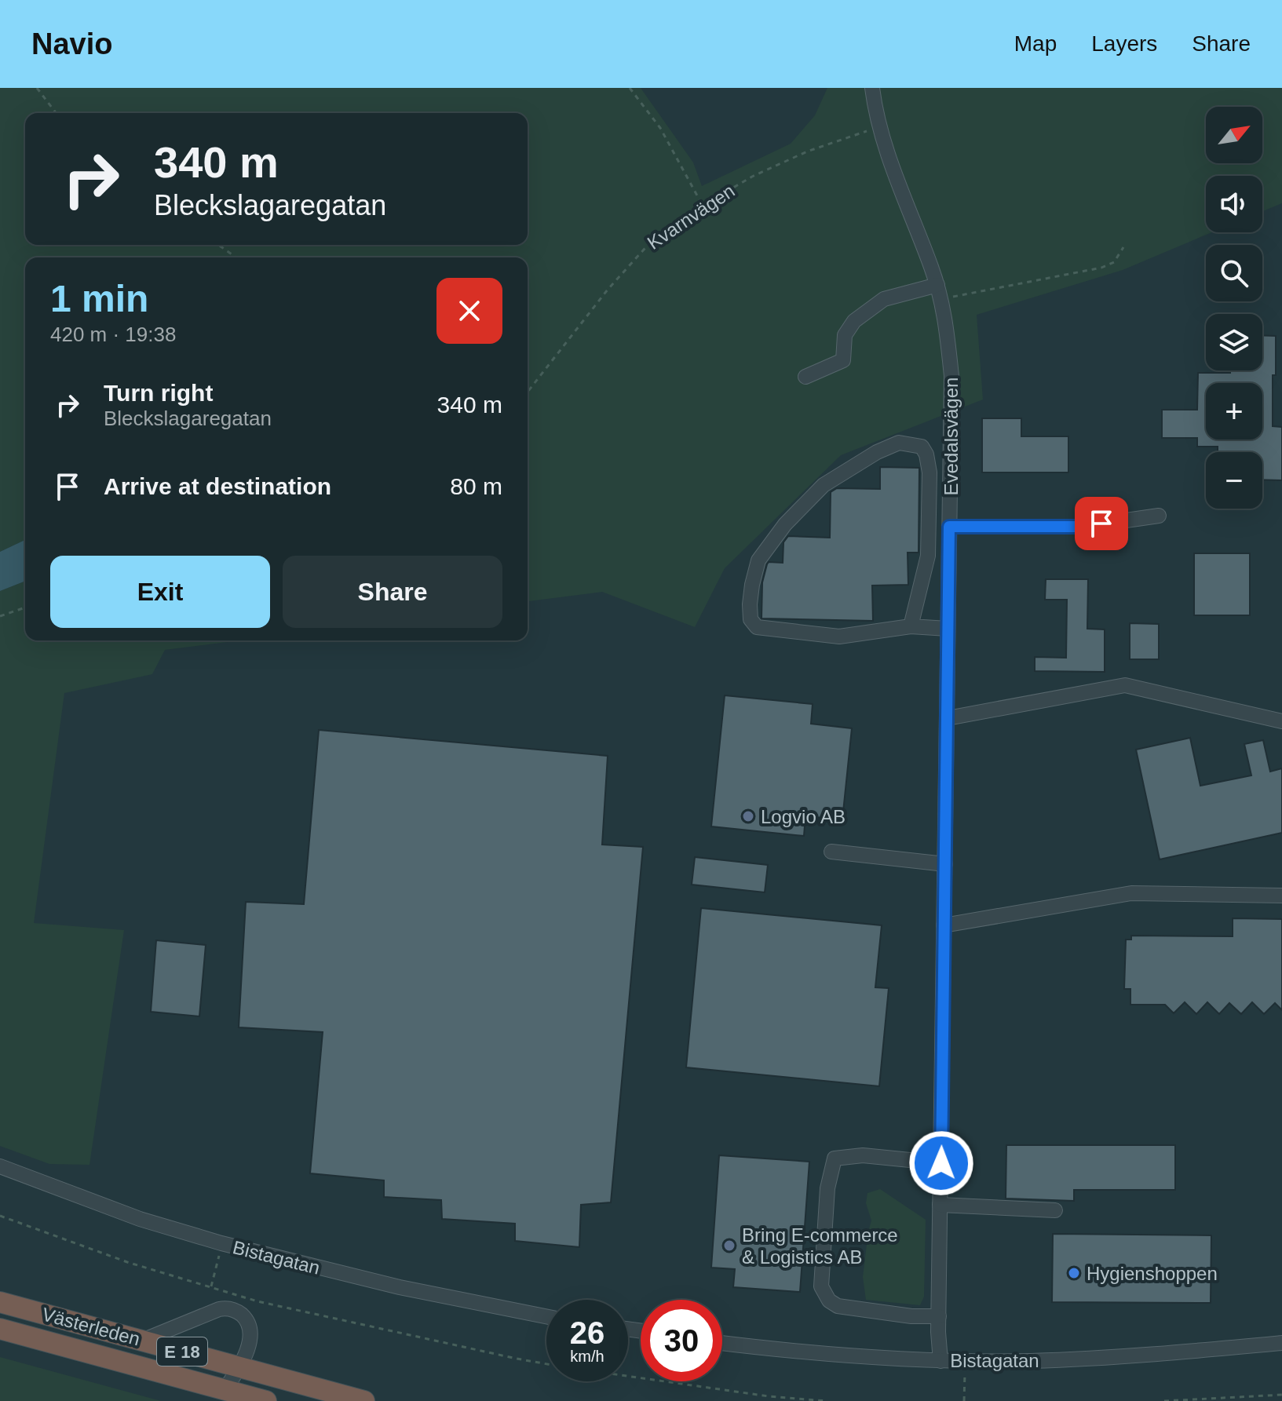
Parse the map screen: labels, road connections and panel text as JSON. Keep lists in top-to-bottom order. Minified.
{"streets":{"highway":["Västerleden","E 18"],"street":["Evedalsvägen","Bistagatan"],"path":["Kvarnvägen"]},"crossings":[["Kvarnvägen","Evedalsvägen"],["Evedalsvägen","Bistagatan"]],"places":["Logvio AB","Bring E-commerce & Logistics AB","Hygienshoppen"],"north":"top right","page":{"header":"Navio","nav":["Map","Layers","Share"],"map_buttons":["+","−"],"turn":["340 m","Bleckslagaregatan"],"heading":["1 min","420 m · 19:38"],"list":[{"name":"Turn right","note":"Bleckslagaregatan","value":"340 m"},{"name":"Arrive at destination","value":"80 m"}],"buttons":["Exit","Share"],"speed":"26 km/h","limit":"30"}}
